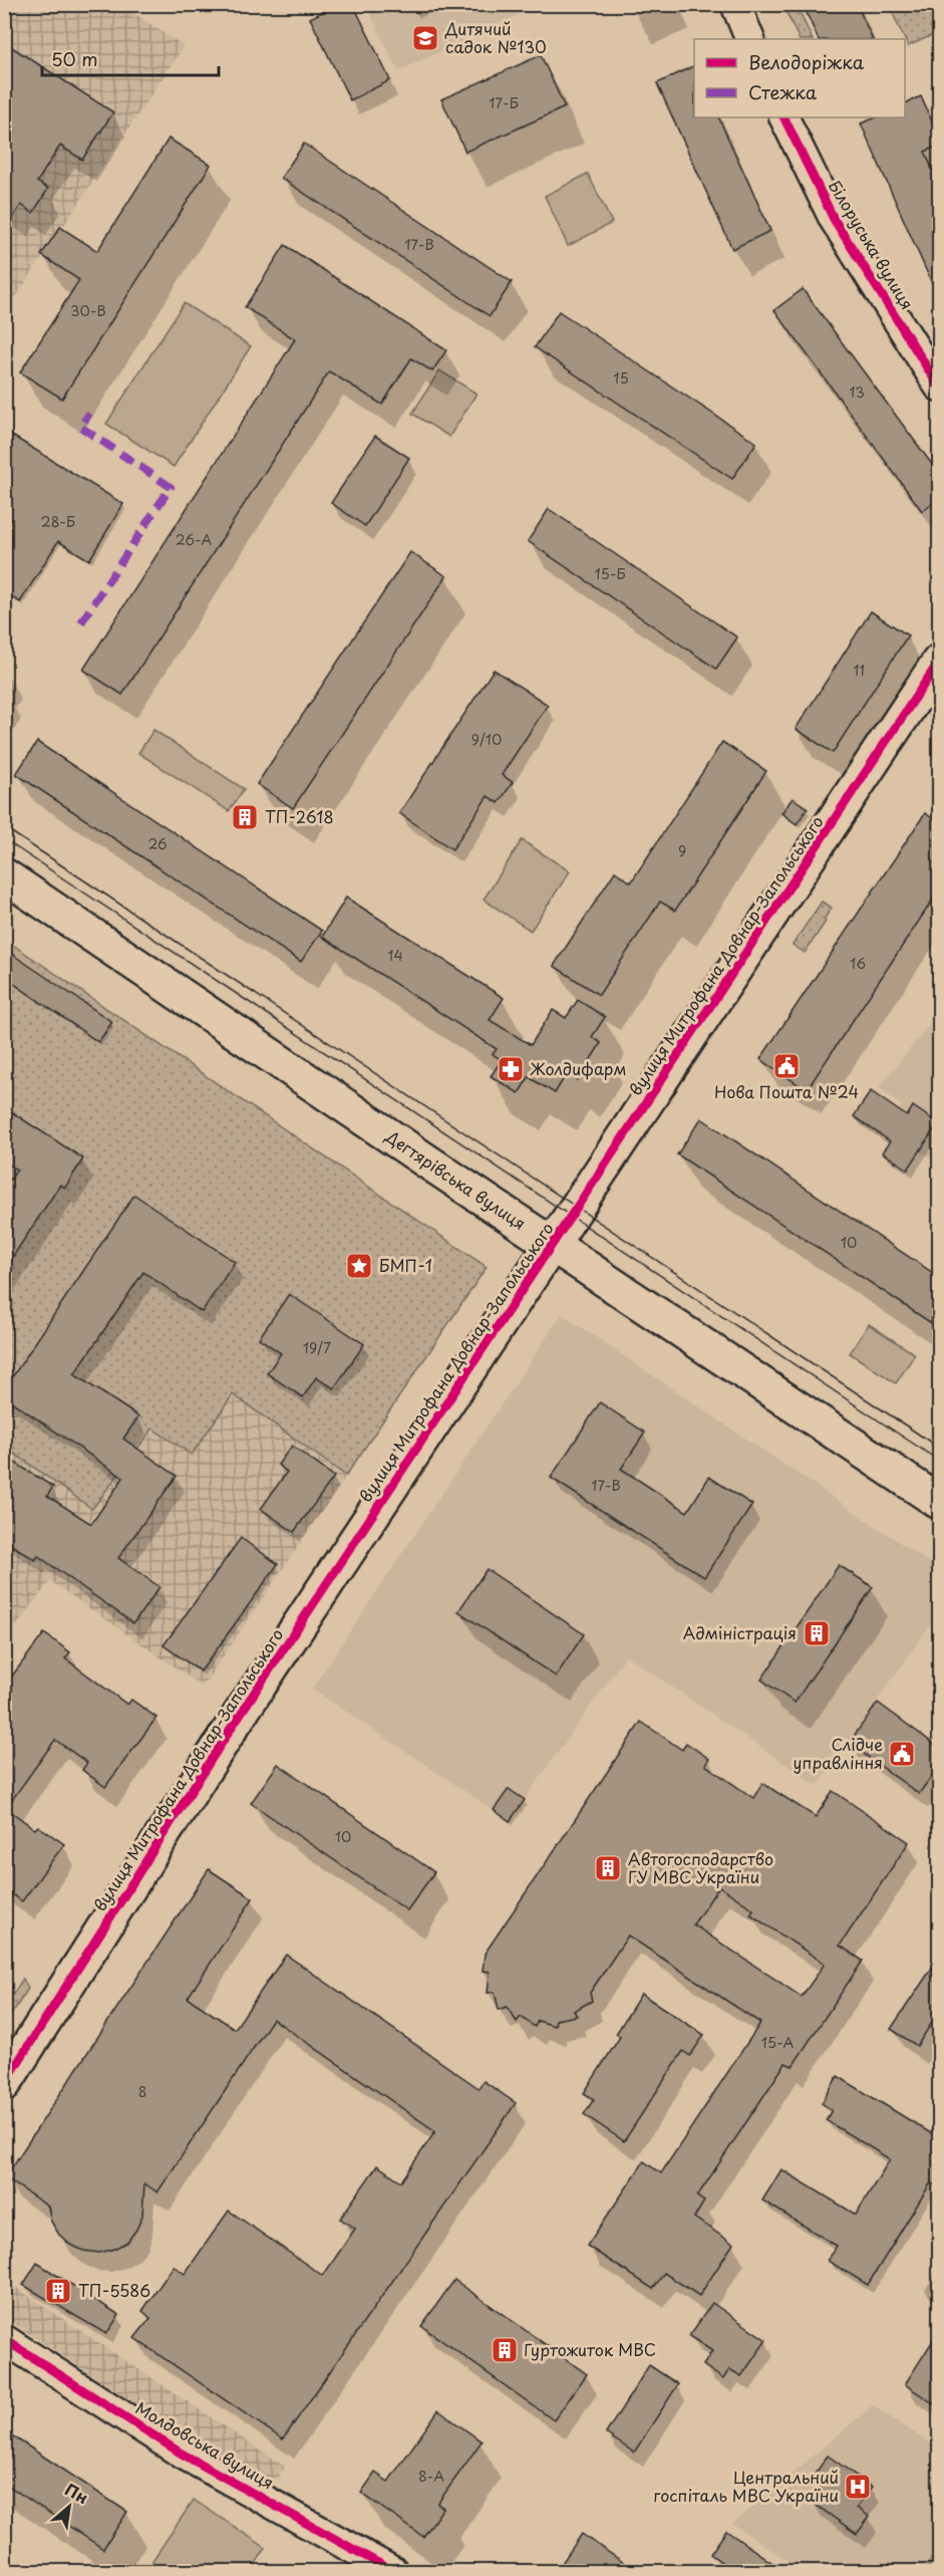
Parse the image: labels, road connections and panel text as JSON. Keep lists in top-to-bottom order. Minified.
{"streets":{"street":["Білоруська вулиця","вулиця Митрофана Довнар-Запольського","Дегтярівська вулиця","Молдовська вулиця"]},"crossings":[["вулиця Митрофана Довнар-Запольського","Дегтярівська вулиця"]],"places":{"school or university":["Дитячий садок №130"],"building":["ТП-2618","Адміністрація","Автогосподарство ГУ МВС України","ТП-5586","Гуртожиток МВС"],"public building":["Нова Пошта №24","Слідче управління"],"pharmacy":["Жолдифарм"],"place":["БМП-1"],"hospital":["Центральний госпіталь МВС України"]},"house_numbers":["17-Б","17-В","30-В","15","13","28-Б","26-А","15-Б","11","9/10","26","9","14","16","10","19/7","17-В","10","15-А","8","8-А"],"legend":["Велодоріжка","Стежка"],"scale_bar":"50 m","north":"top right"}
